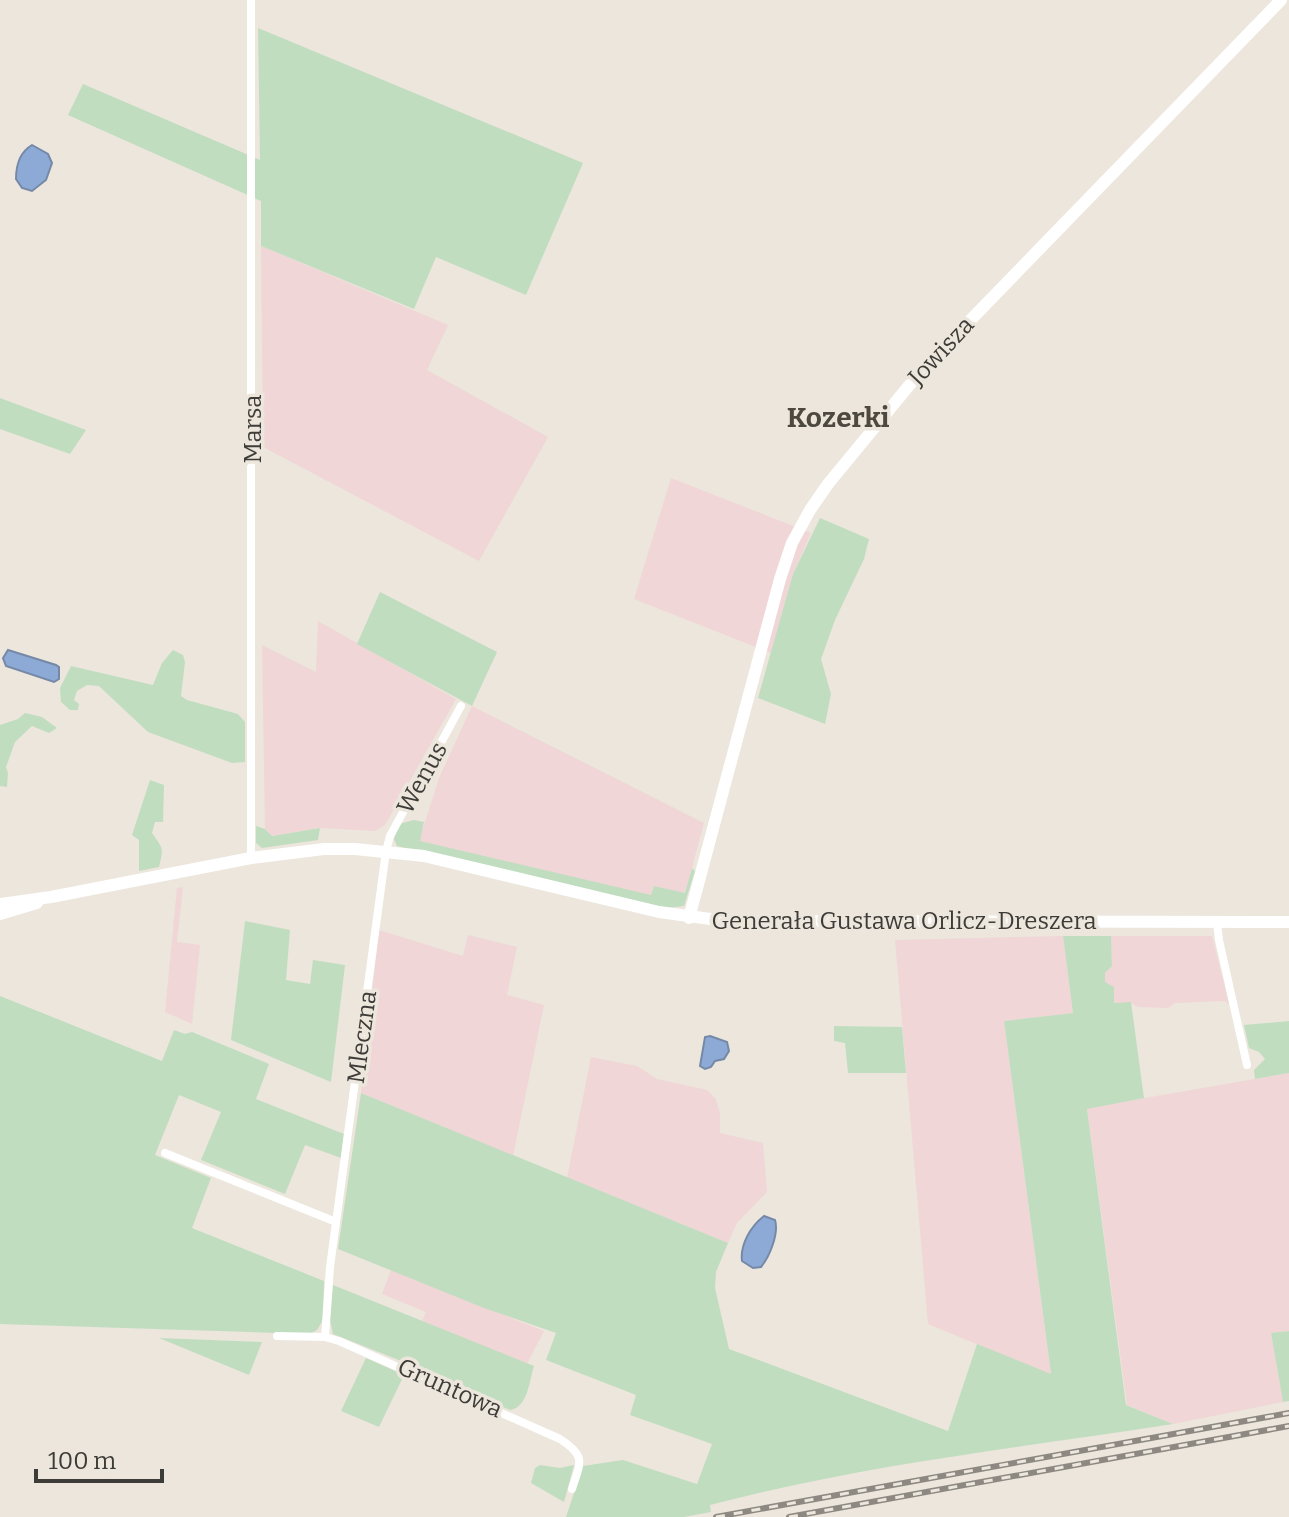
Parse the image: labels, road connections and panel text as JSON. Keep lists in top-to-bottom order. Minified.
{"streets":{"main road":["Jowisza","Generała Gustawa Orlicz-Dreszera"],"street":["Marsa","Wenus","Mleczna","Gruntowa"]},"crossings":[["Jowisza","Generała Gustawa Orlicz-Dreszera"],["Marsa","Generała Gustawa Orlicz-Dreszera"],["Wenus","Generała Gustawa Orlicz-Dreszera"],["Wenus","Mleczna"],["Generała Gustawa Orlicz-Dreszera","Mleczna"],["Mleczna","Gruntowa"]],"districts":["Kozerki"],"scale_bar":"100 m"}
